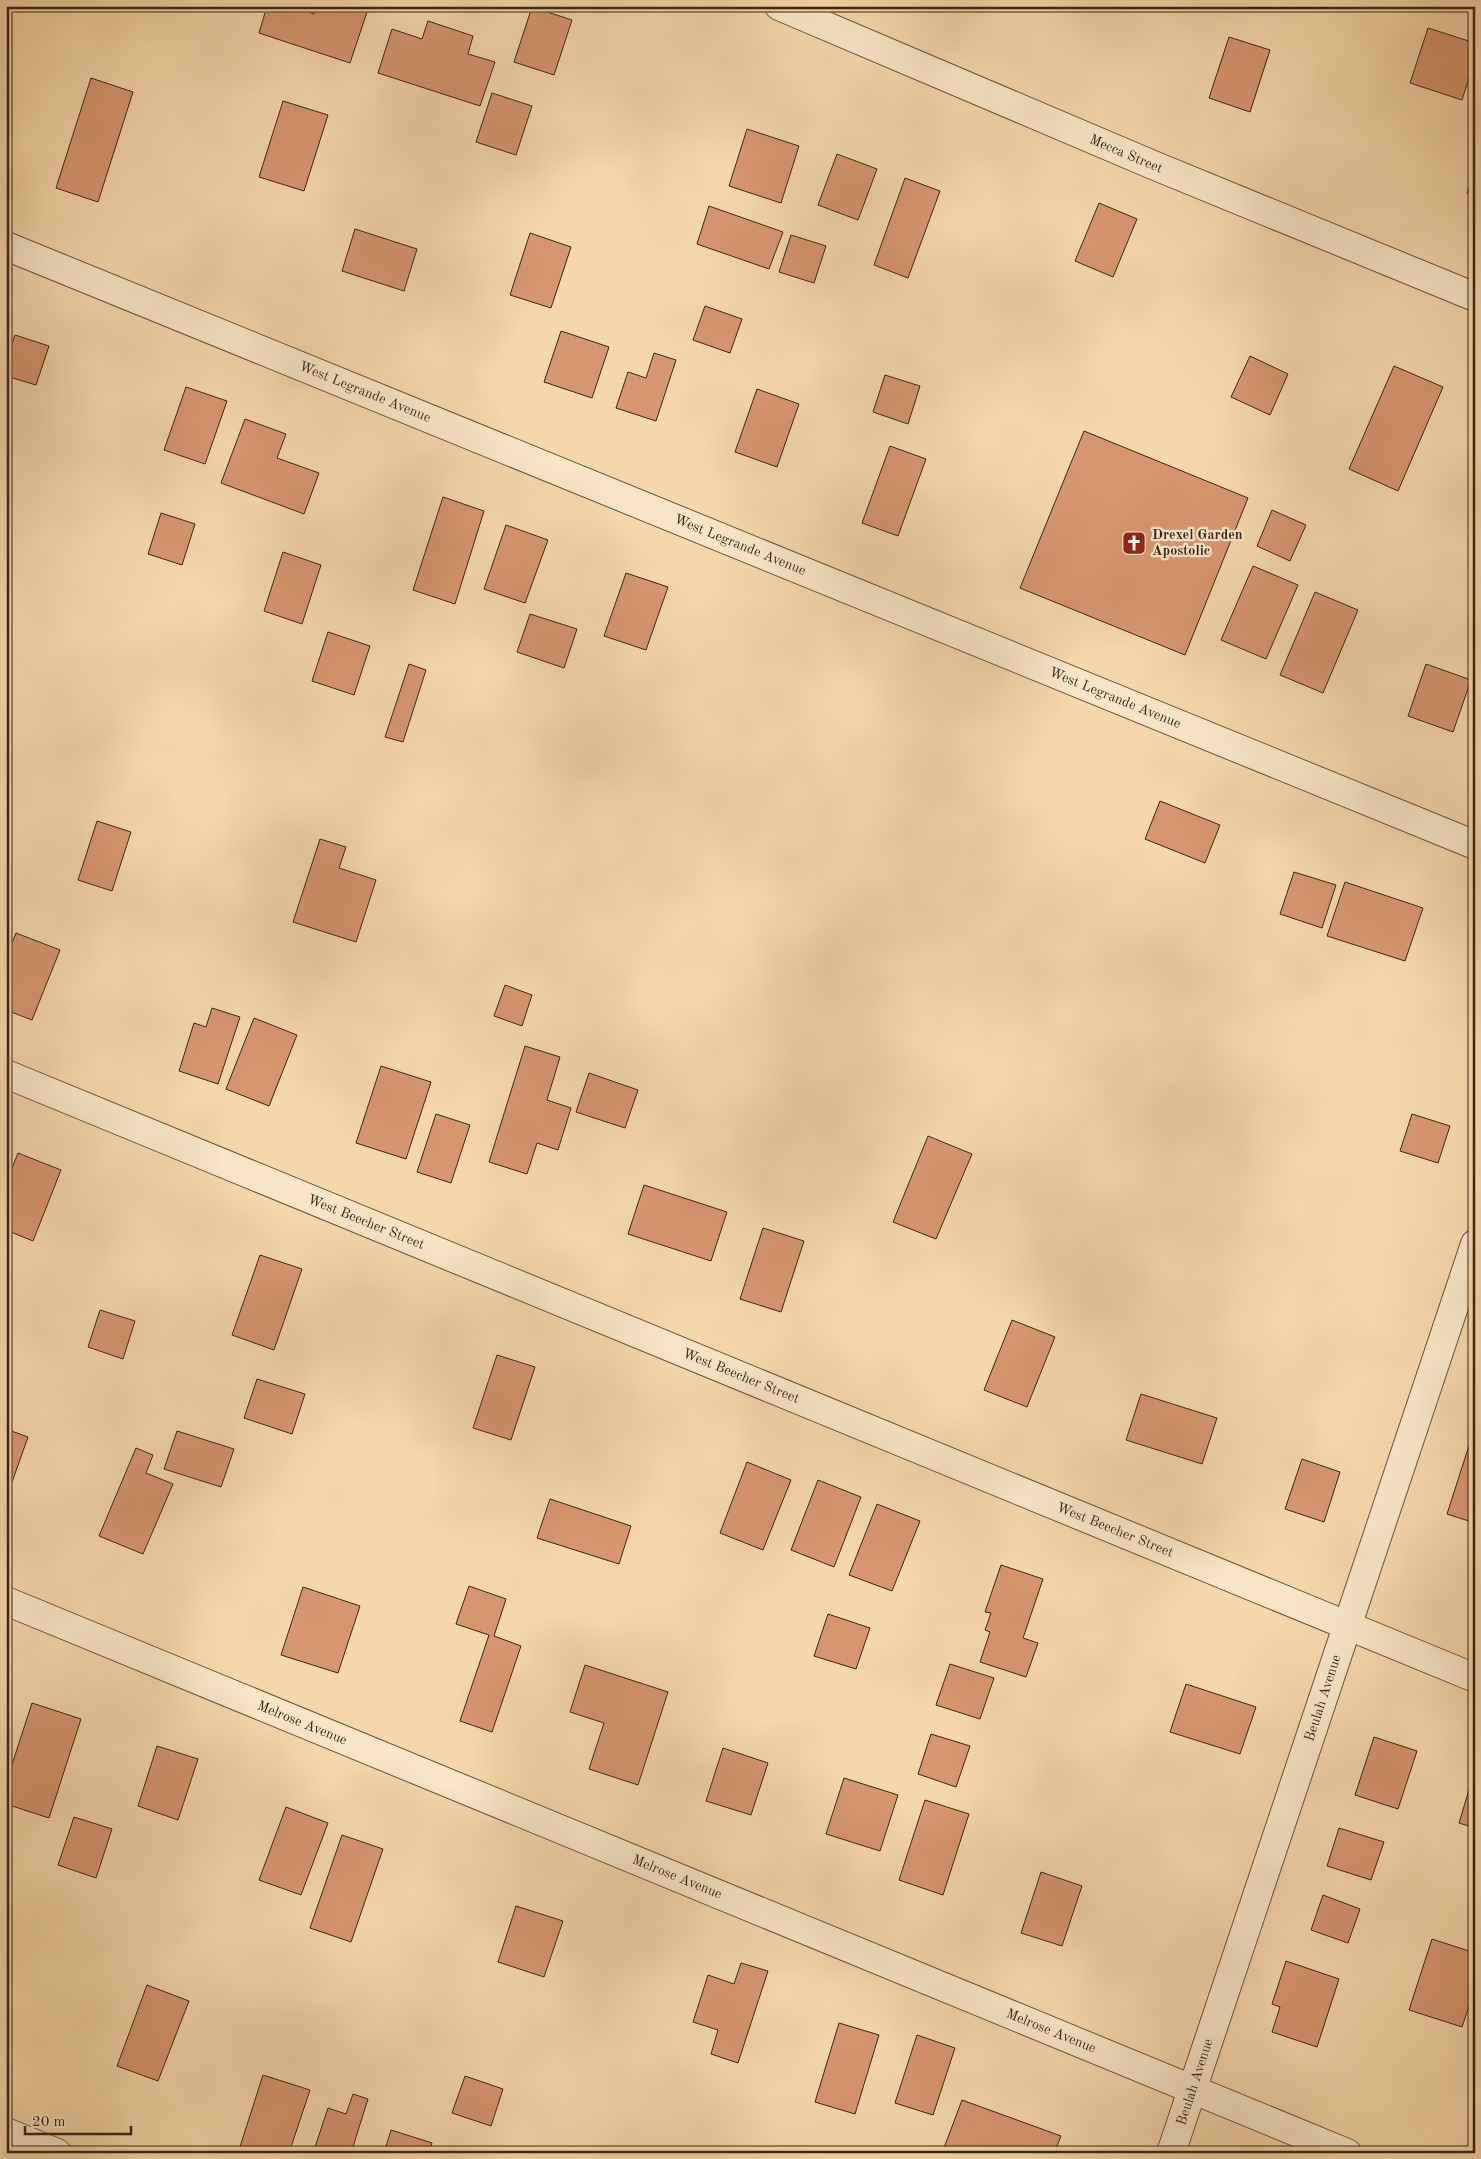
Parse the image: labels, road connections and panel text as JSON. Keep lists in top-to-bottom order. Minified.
{"streets":{"street":["Mecca Street","West Legrande Avenue","West Beecher Street","Beulah Avenue","Melrose Avenue"]},"crossings":[["West Beecher Street","Beulah Avenue"],["Beulah Avenue","Melrose Avenue"]],"places":{"church":["Drexel Garden Apostolic"]},"scale_bar":"20 m"}
